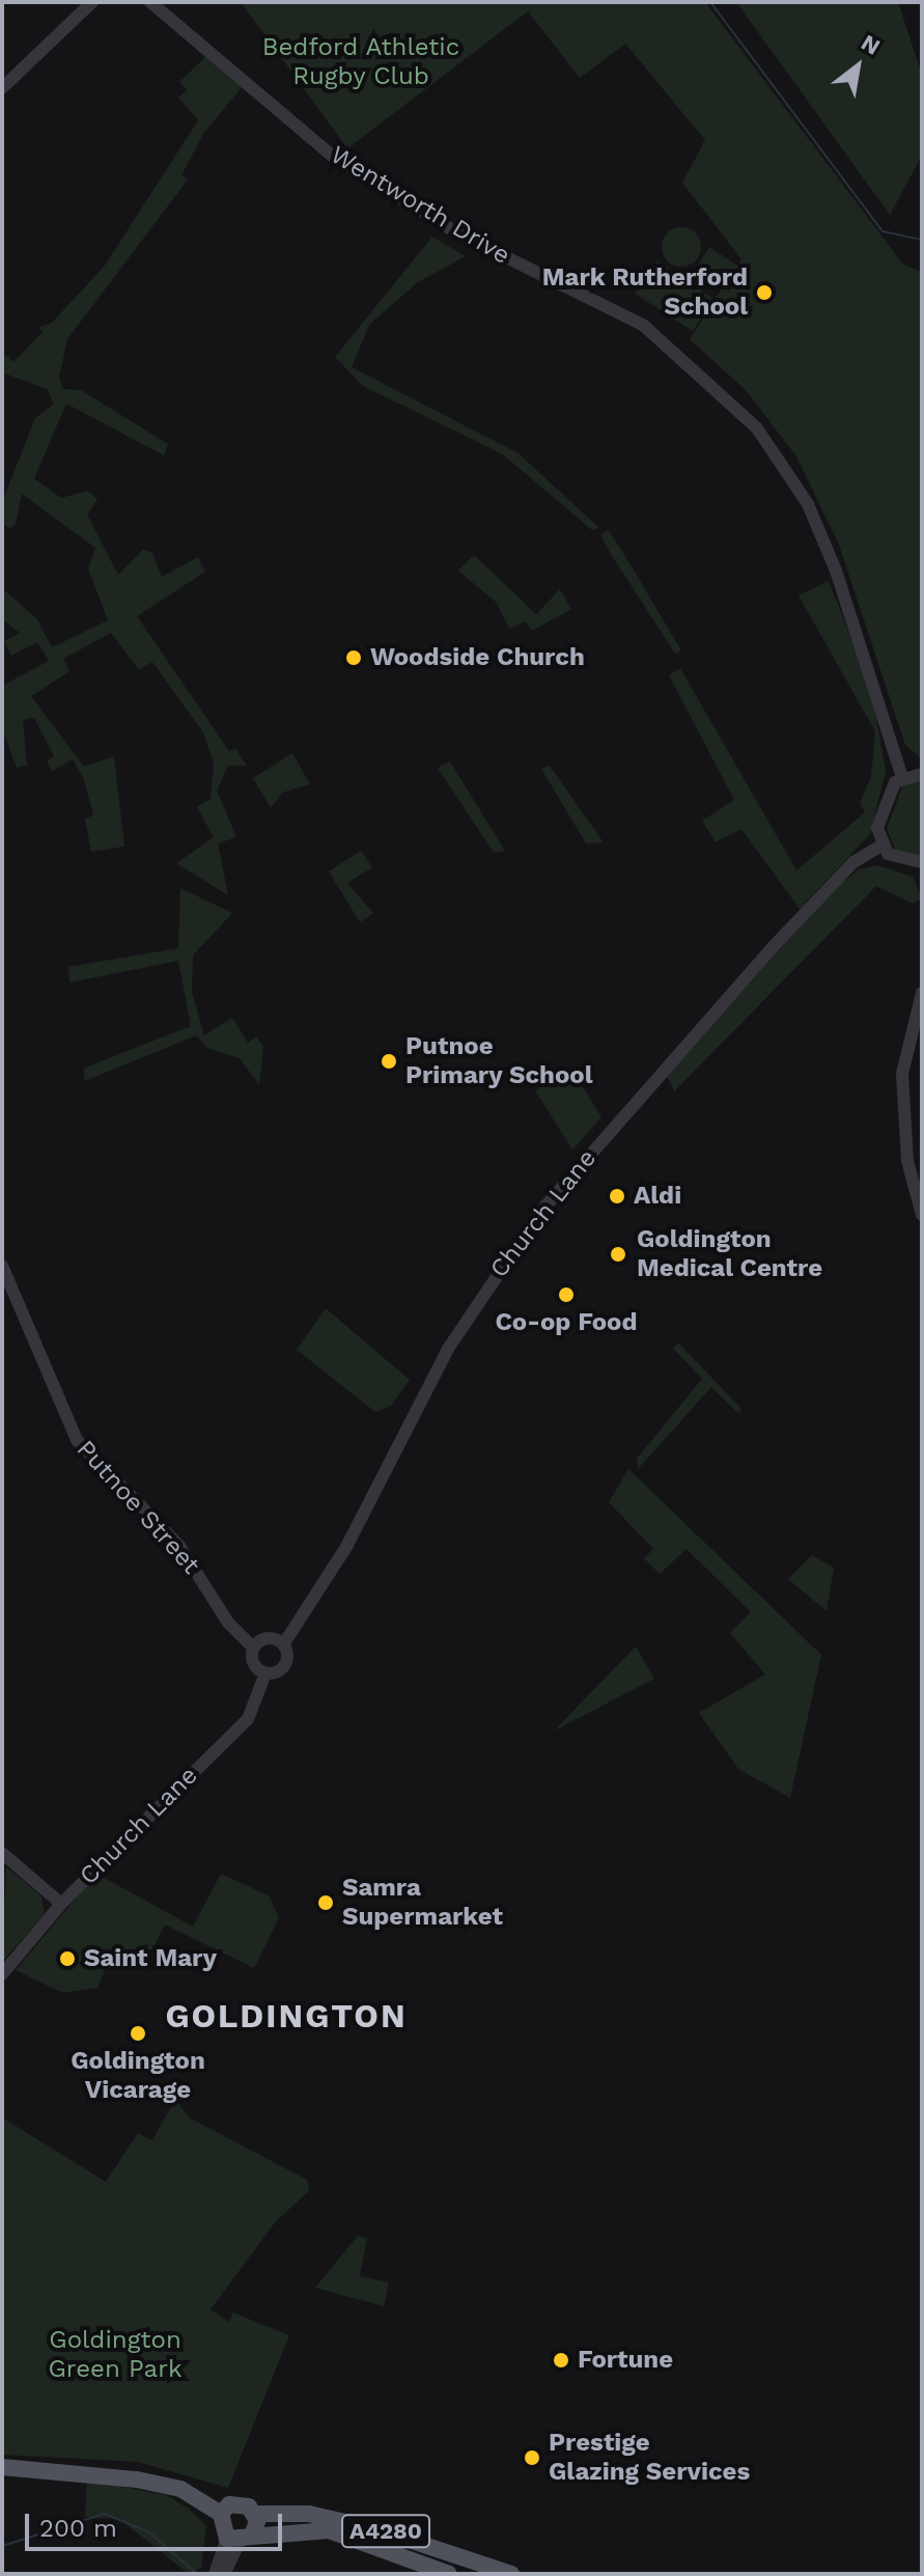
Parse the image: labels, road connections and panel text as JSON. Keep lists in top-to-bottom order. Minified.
{"streets":{"main road":["A4280"],"street":["Wentworth Drive","Church Lane","Putnoe Street"]},"crossings":[["Church Lane","Putnoe Street"]],"districts":["GOLDINGTON"],"parks":["Bedford Athletic Rugby Club","Goldington Green Park"],"places":["Mark Rutherford School","Woodside Church","Putnoe Primary School","Aldi","Goldington Medical Centre","Co-op Food","Samra Supermarket","Saint Mary","Goldington Vicarage","Fortune","Prestige Glazing Services"],"scale_bar":"200 m","north":"top right"}
